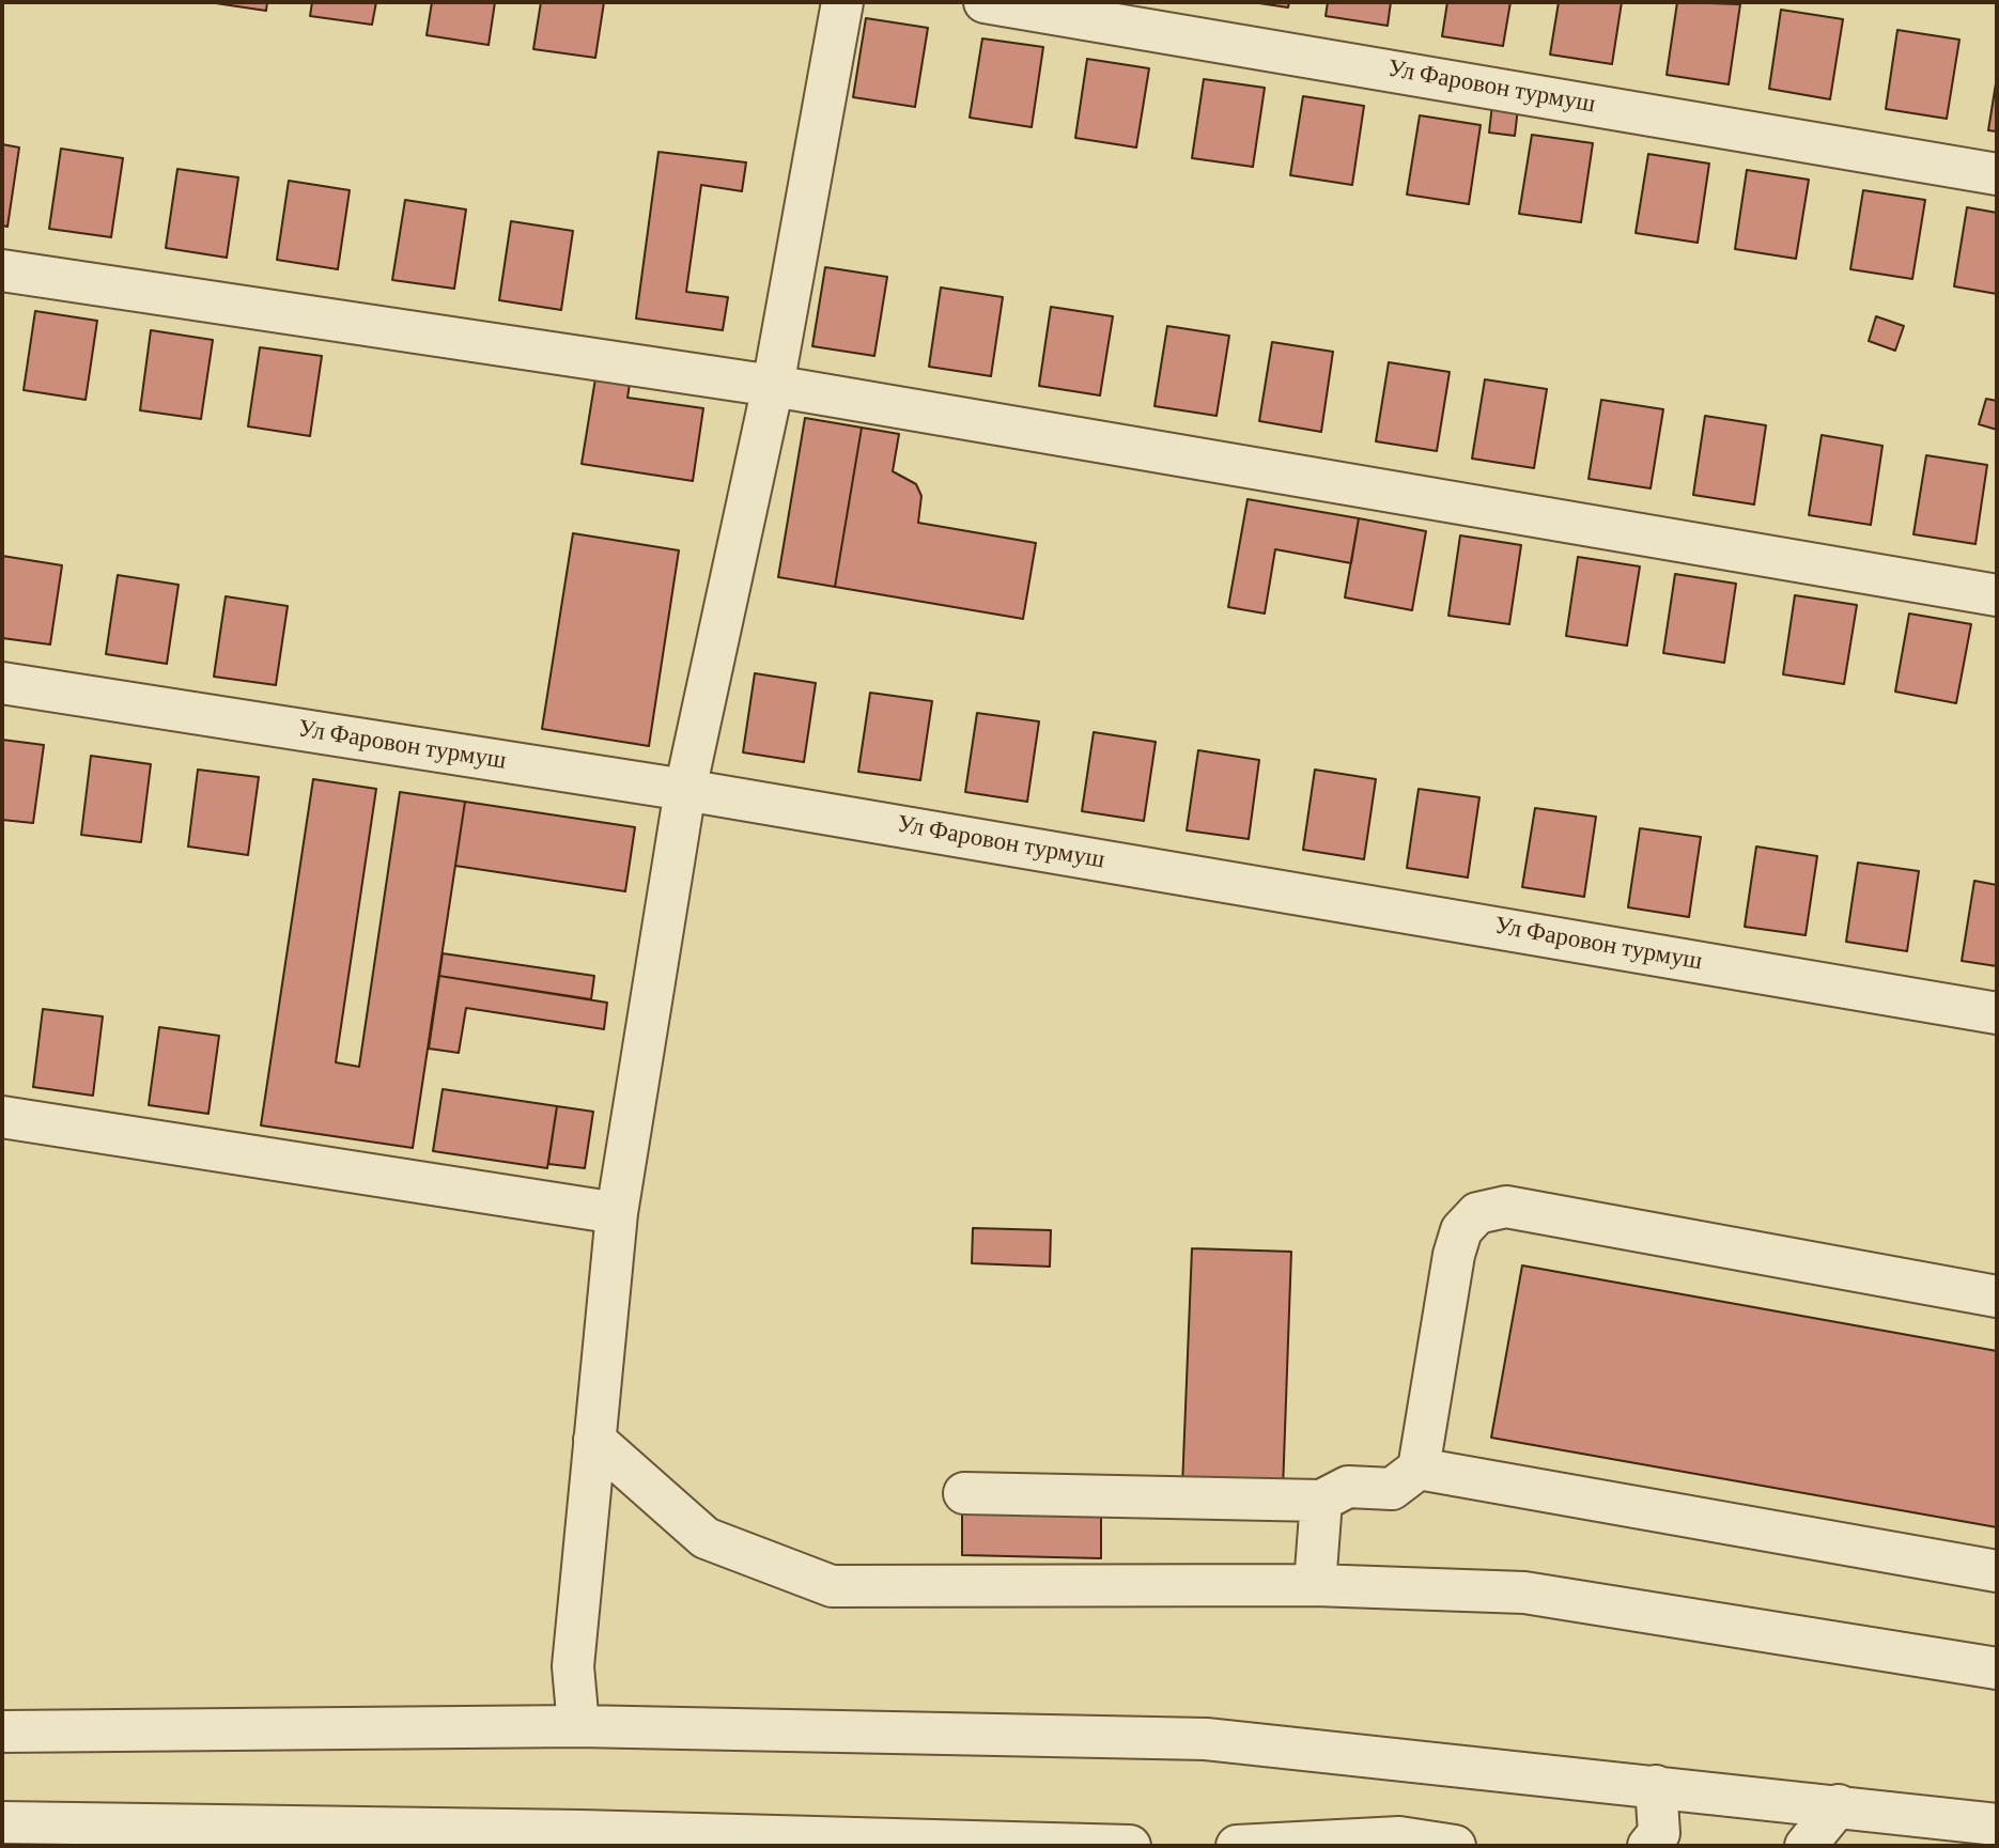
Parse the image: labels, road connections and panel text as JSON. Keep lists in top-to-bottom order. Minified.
{"streets":{"street":["Ул Фаровон турмуш"]}}
